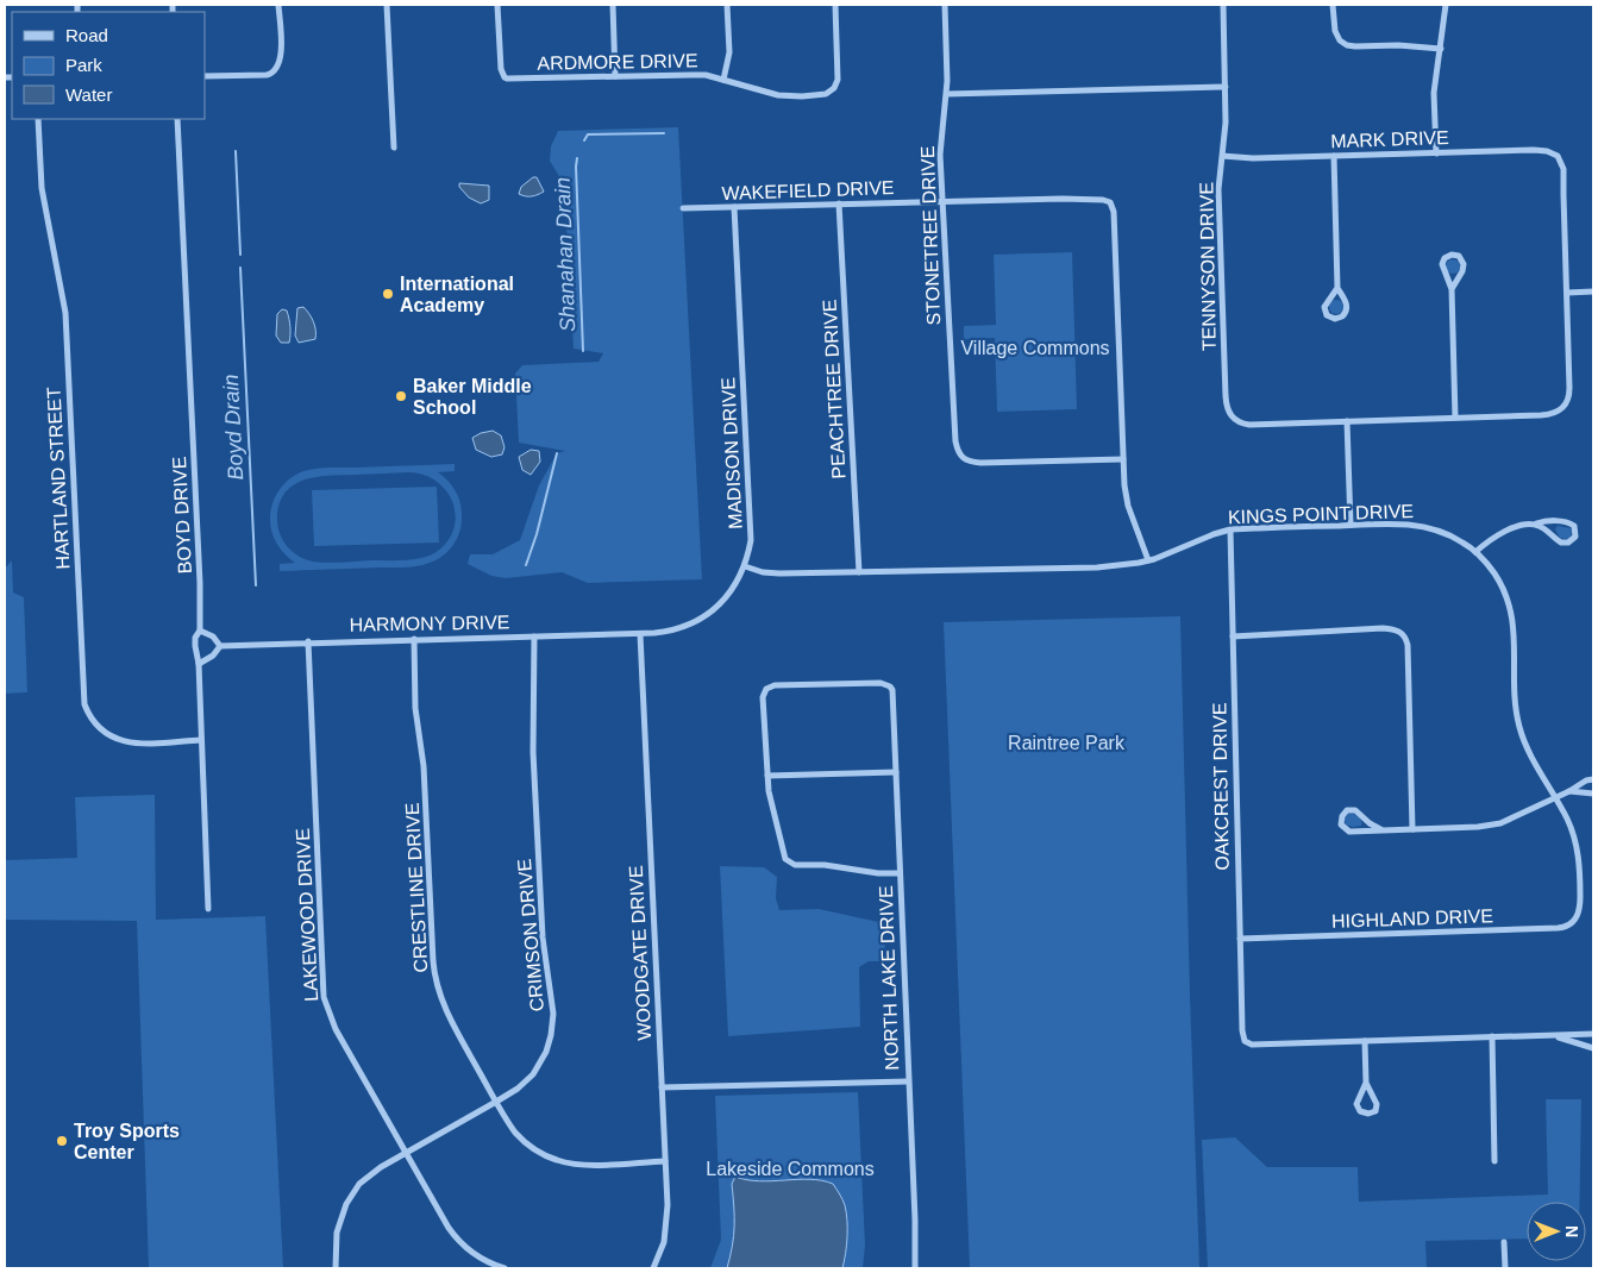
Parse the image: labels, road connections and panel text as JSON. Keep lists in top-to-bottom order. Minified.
{"streets":{"street":["ARDMORE DRIVE","MARK DRIVE","WAKEFIELD DRIVE","STONETREE DRIVE","TENNYSON DRIVE","PEACHTREE DRIVE","MADISON DRIVE","HARTLAND STREET","KINGS POINT DRIVE","BOYD DRIVE","HARMONY DRIVE","OAKCREST DRIVE","CRESTLINE DRIVE","LAKEWOOD DRIVE","HIGHLAND DRIVE","CRIMSON DRIVE","WOODGATE DRIVE","NORTH LAKE DRIVE"]},"crossings":[["MARK DRIVE","TENNYSON DRIVE"],["WAKEFIELD DRIVE","STONETREE DRIVE"],["WAKEFIELD DRIVE","PEACHTREE DRIVE"],["WAKEFIELD DRIVE","MADISON DRIVE"],["PEACHTREE DRIVE","KINGS POINT DRIVE"],["MADISON DRIVE","KINGS POINT DRIVE"],["MADISON DRIVE","HARMONY DRIVE"],["MADISON DRIVE","WOODGATE DRIVE"],["HARTLAND STREET","BOYD DRIVE"],["KINGS POINT DRIVE","OAKCREST DRIVE"],["KINGS POINT DRIVE","HIGHLAND DRIVE"],["HARMONY DRIVE","CRESTLINE DRIVE"],["HARMONY DRIVE","LAKEWOOD DRIVE"],["HARMONY DRIVE","CRIMSON DRIVE"],["HARMONY DRIVE","WOODGATE DRIVE"],["OAKCREST DRIVE","HIGHLAND DRIVE"],["CRESTLINE DRIVE","CRIMSON DRIVE"],["CRESTLINE DRIVE","WOODGATE DRIVE"],["LAKEWOOD DRIVE","CRIMSON DRIVE"]],"water":["Shanahan Drain","Boyd Drain"],"parks":["Village Commons","Raintree Park","Lakeside Commons"],"places":["International Academy","Baker Middle School","Troy Sports Center"],"legend":["Road","Park","Water"],"north":"right"}
